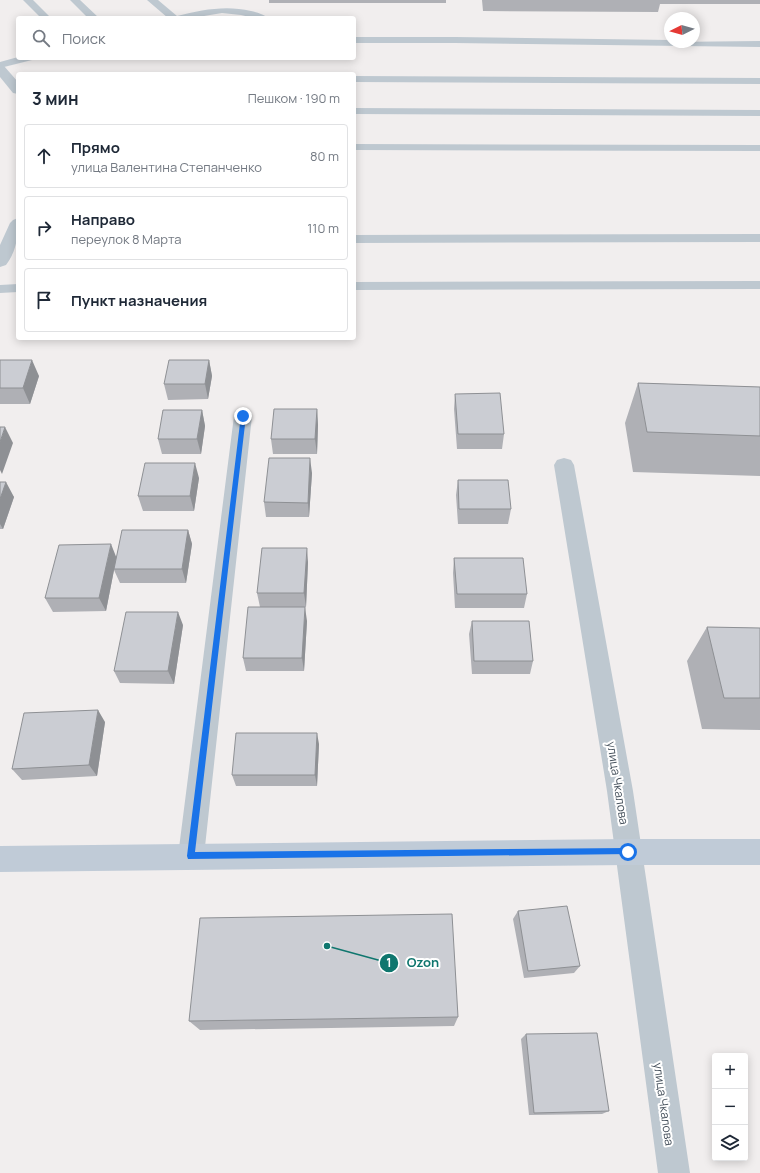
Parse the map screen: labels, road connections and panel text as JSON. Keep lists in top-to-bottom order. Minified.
{"streets":{"street":["улица Чкалова"]},"places":["Ozon"],"north":"left","page":{"search":"Поиск","heading":["3 мин","Пешком · 190 m"],"list":[["Прямо","улица Валентина Степанченко","80 m"],["Направо","переулок 8 Марта","110 m"],"Пункт назначения"],"map_buttons":["+","−"]}}
